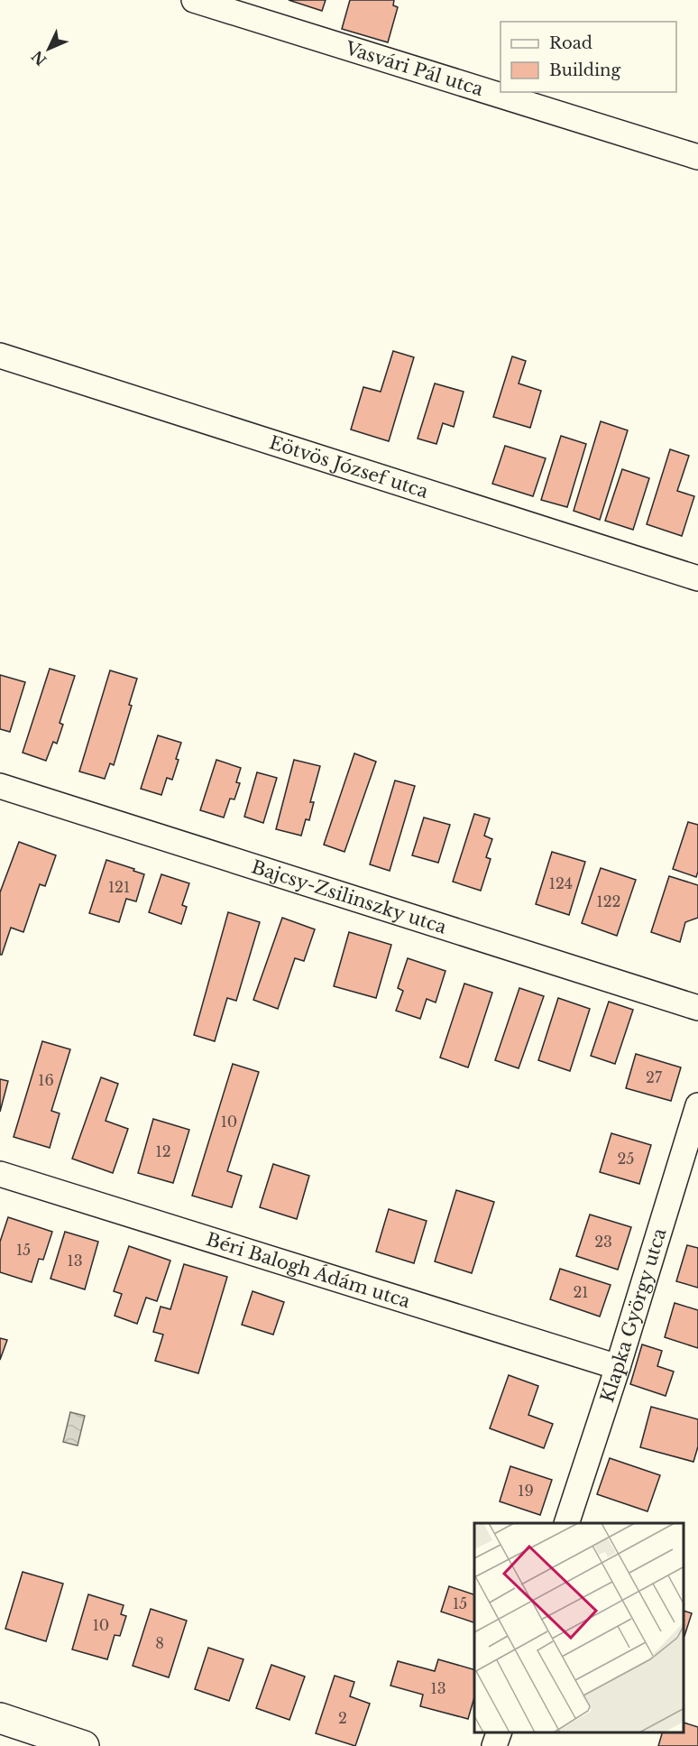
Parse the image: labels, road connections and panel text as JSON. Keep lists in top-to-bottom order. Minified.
{"streets":{"street":["Vasvári Pál utca","Eötvös József utca","Bajcsy-Zsilinszky utca","Béri Balogh Ádám utca","Klapka György utca"]},"crossings":[["Béri Balogh Ádám utca","Klapka György utca"]],"house_numbers":["124","121","122","27","16","10","12","25","23","15","13","21","19","15","10","8","13","2"],"legend":["Road","Building"],"north":"bottom left"}
